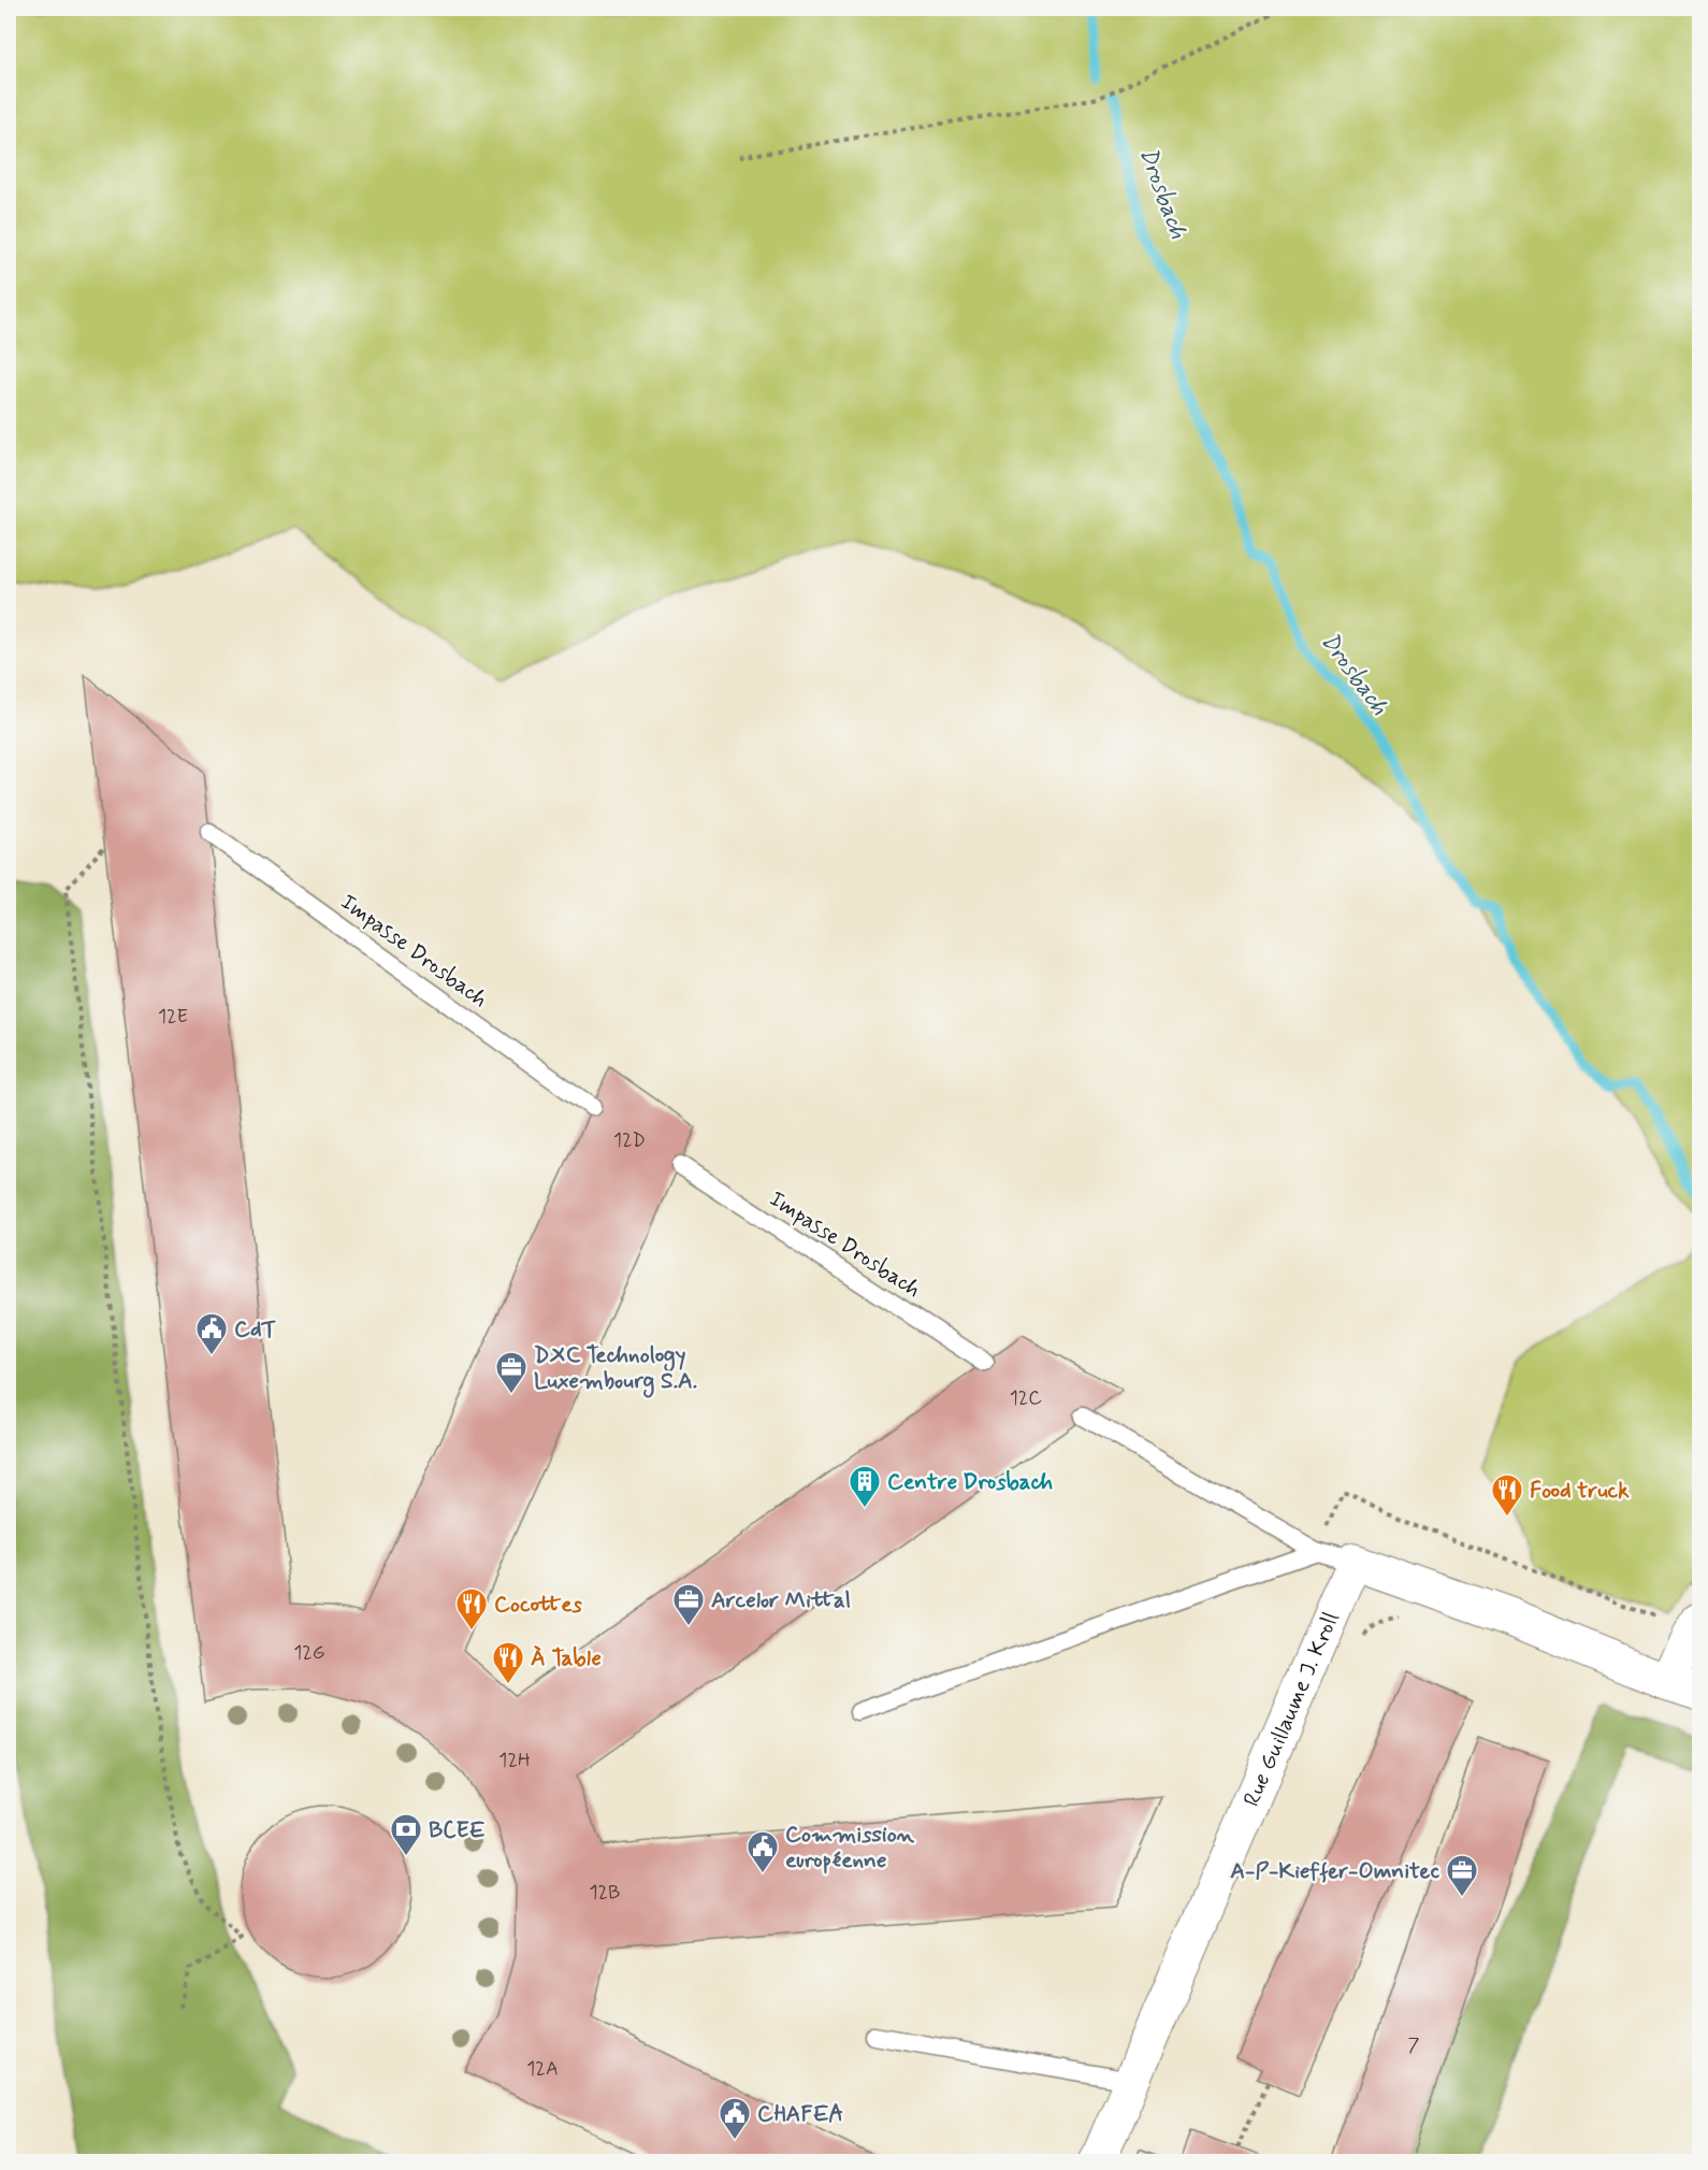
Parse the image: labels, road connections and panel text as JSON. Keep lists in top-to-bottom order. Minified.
{"streets":{"street":["Rue Guillaume J. Kroll"],"lane":["Impasse Drosbach"]},"water":["Drosbach"],"places":{"public building":["CdT","Commission européenne","CHAFEA"],"office":["DXC Technology Luxembourg S.A.","Arcelor Mittal","A-P-Kieffer-Omnitec"],"building":["Centre Drosbach"],"restaurant":["Food truck","Cocottes","À Table"],"bank":["BCEE"]},"house_numbers":["12E","12D","12C","12G","12H","12B","7","12A"]}
